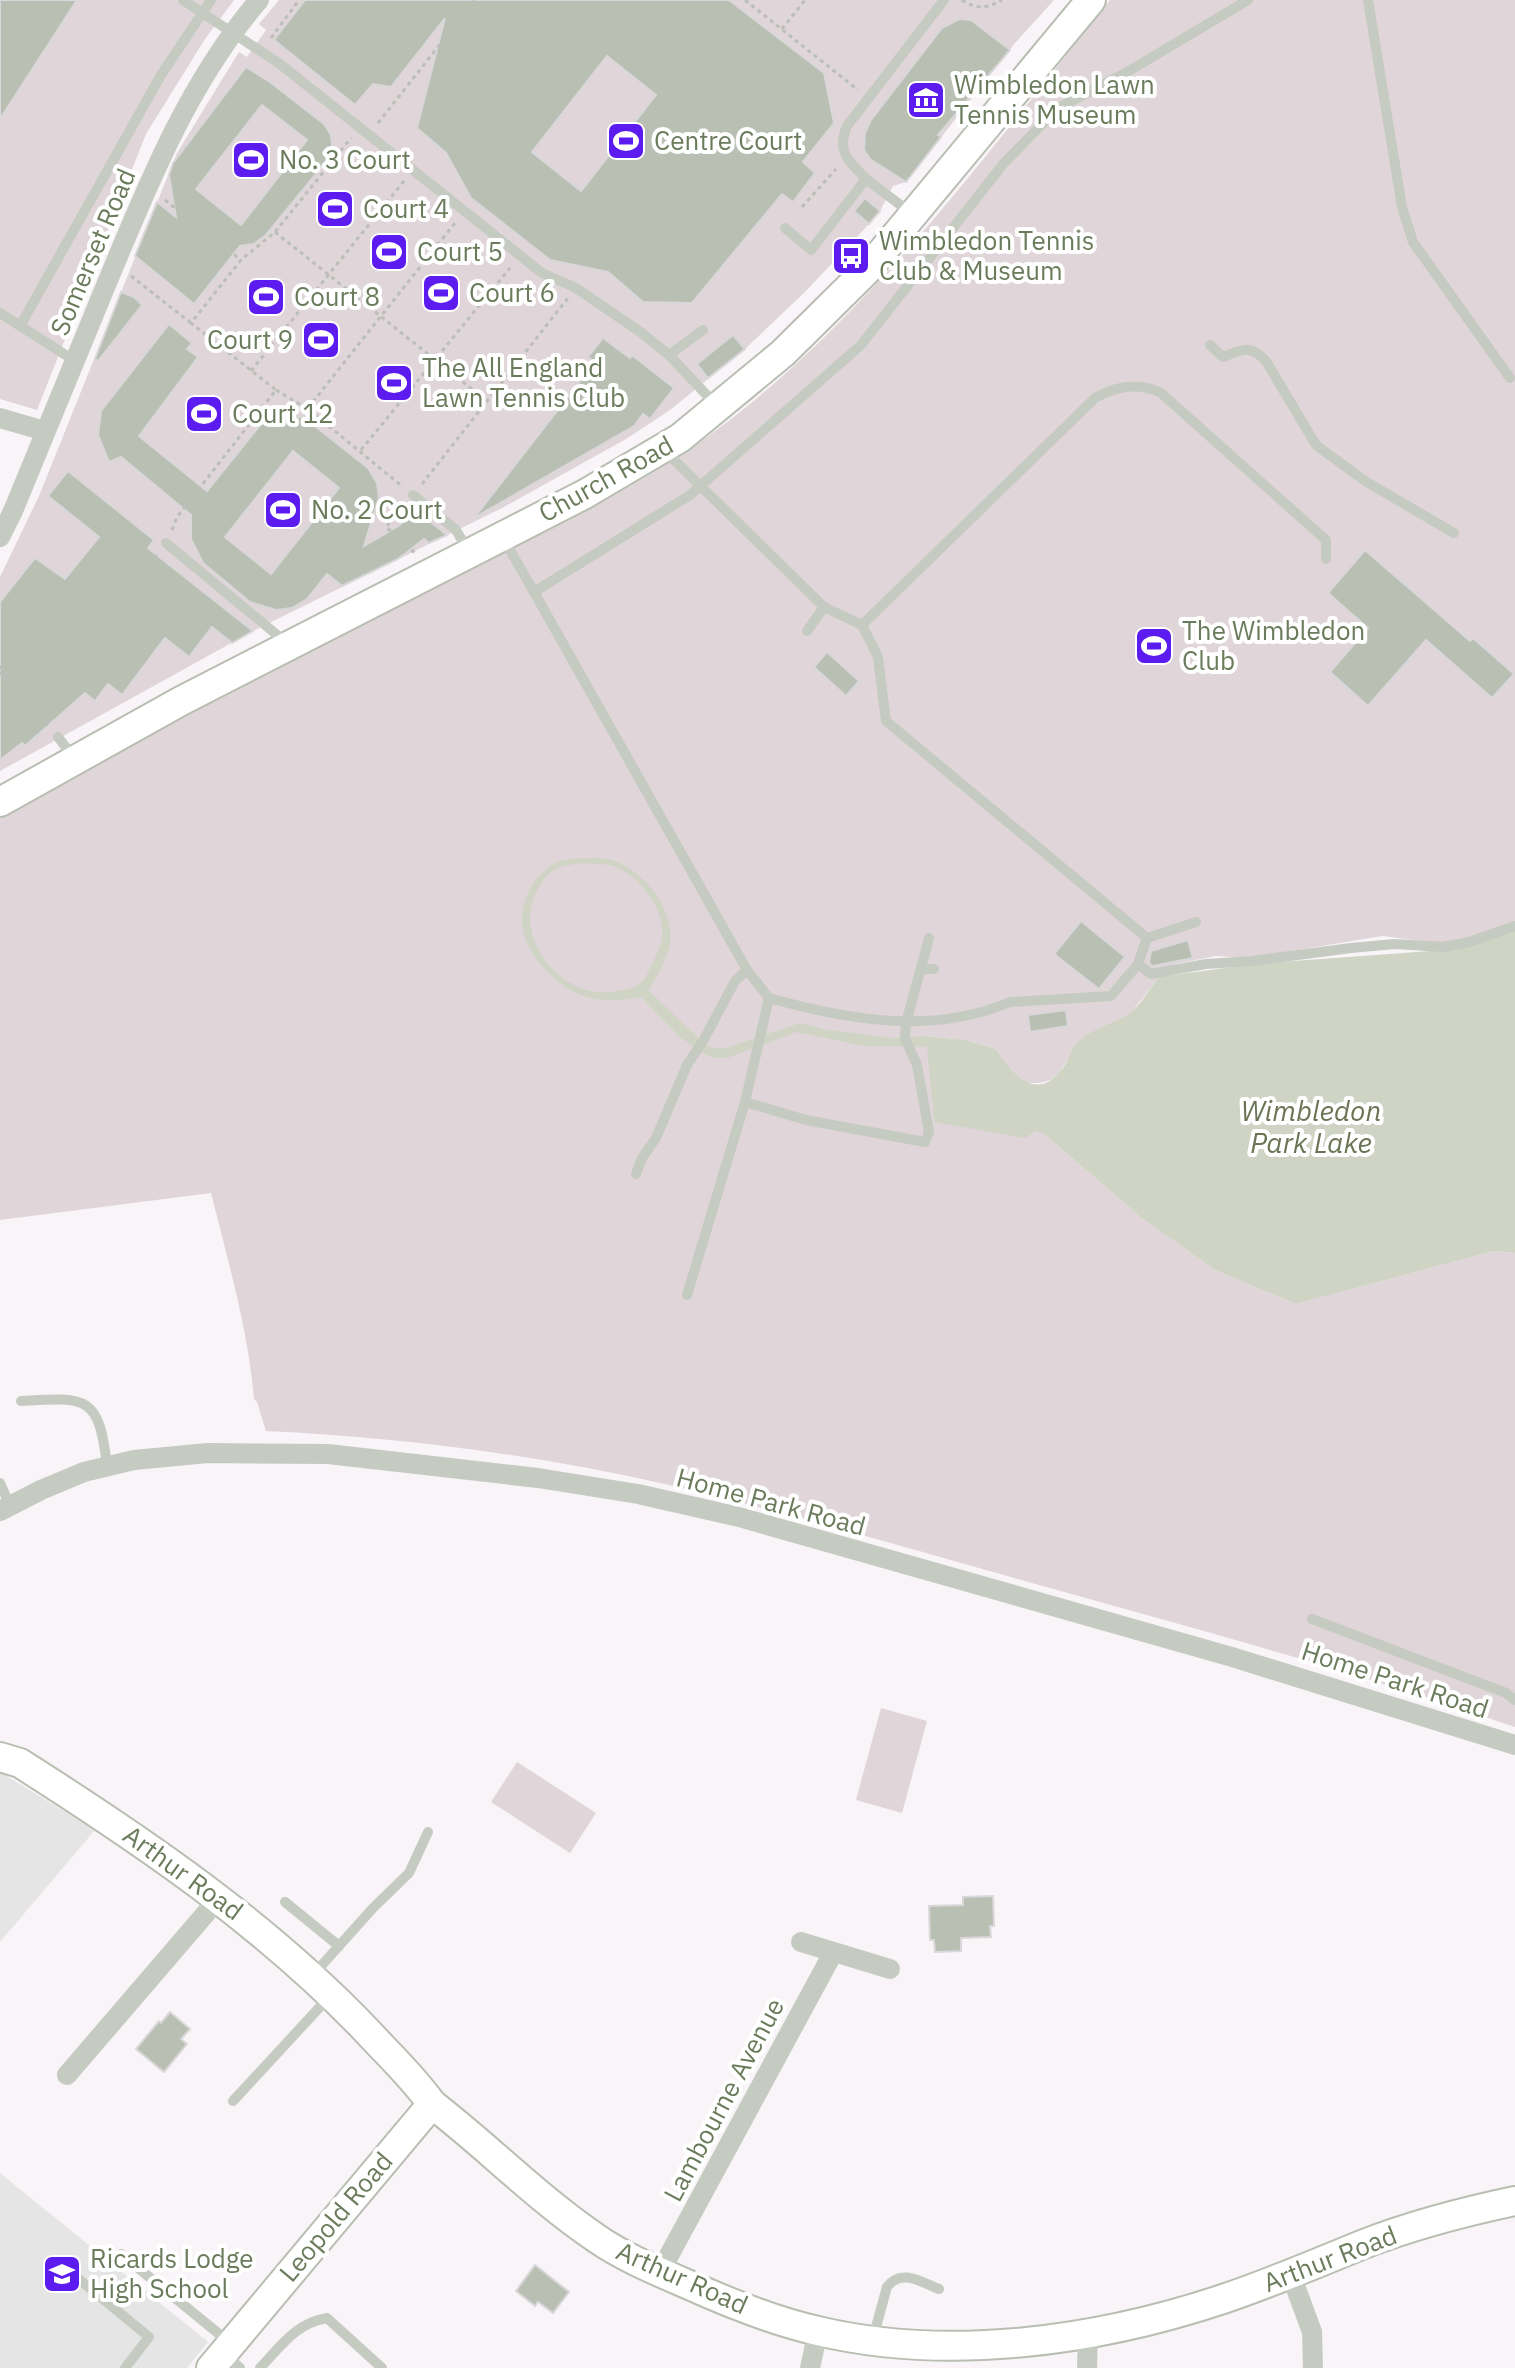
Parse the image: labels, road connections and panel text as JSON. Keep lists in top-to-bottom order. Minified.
{"streets":{"street":["Somerset Road","Church Road","Home Park Road","Arthur Road","Lambourne Avenue","Leopold Road"]},"crossings":[["Arthur Road","Lambourne Avenue"],["Arthur Road","Leopold Road"]],"water":["Wimbledon Park Lake"],"places":{"museum":["Wimbledon Lawn Tennis Museum"],"sports":["Centre Court","No. 3 Court","Court 4","Court 5","Court 6","Court 8","Court 9","The All England Lawn Tennis Club","Court 12","No. 2 Court","The Wimbledon Club"],"bus stop":["Wimbledon Tennis Club & Museum"],"school or university":["Ricards Lodge High School"]}}
